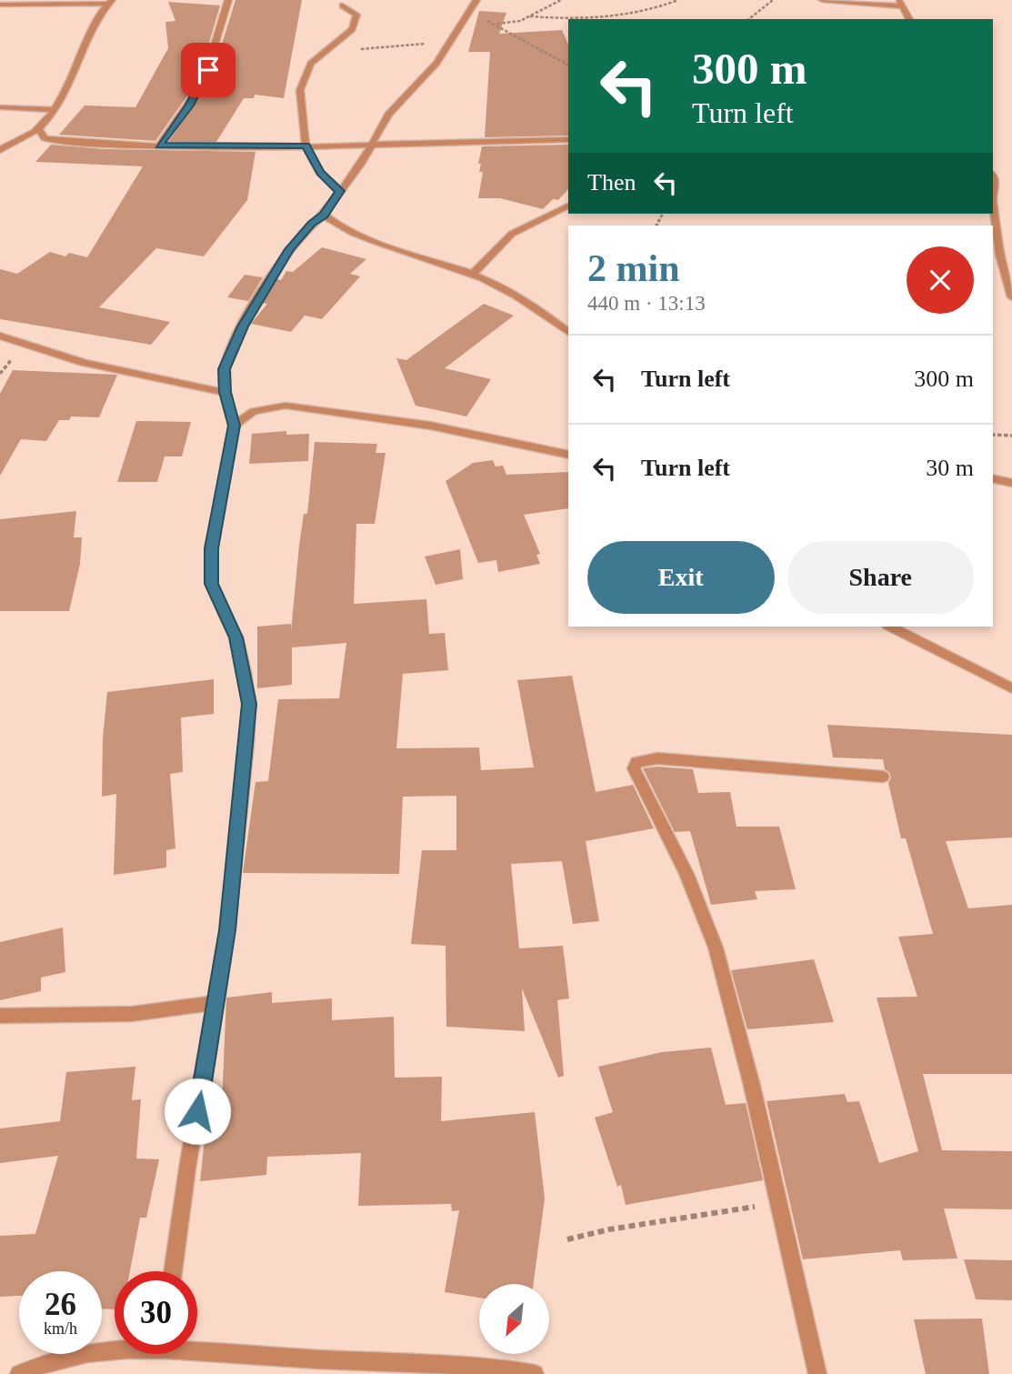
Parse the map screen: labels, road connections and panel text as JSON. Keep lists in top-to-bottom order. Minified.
{"north":"bottom left","page":{"turn":["300 m","Turn left"],"then":"Then","heading":["2 min","440 m · 13:13"],"list":[{"name":"Turn left","value":"300 m"},{"name":"Turn left","value":"30 m"}],"buttons":["Exit","Share"],"speed":"26 km/h","limit":"30"}}
